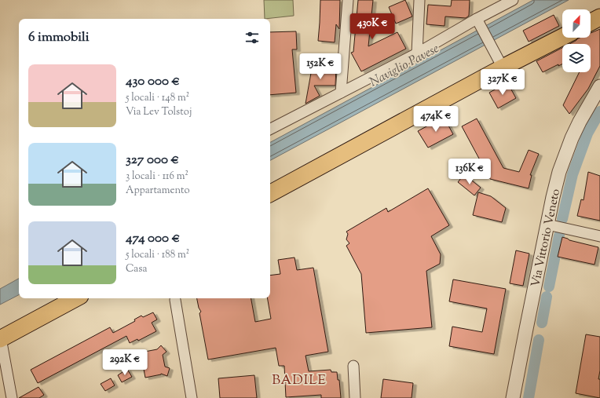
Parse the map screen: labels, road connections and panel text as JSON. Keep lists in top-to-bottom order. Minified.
{"streets":{"street":["Via Vittorio Veneto"]},"districts":["BADILE"],"water":["Naviglio Pavese"],"north":"top right","page":{"price":["430K €","152K €","327K €","474K €","136K €","292K €"],"heading":"6 immobili","list":[{"name":"430 000 €","note":"5 locali · 148 m² · Via Lev Tolstoj"},{"name":"327 000 €","note":"3 locali · 116 m² · Appartamento"},{"name":"474 000 €","note":"5 locali · 188 m² · Casa"}]}}
